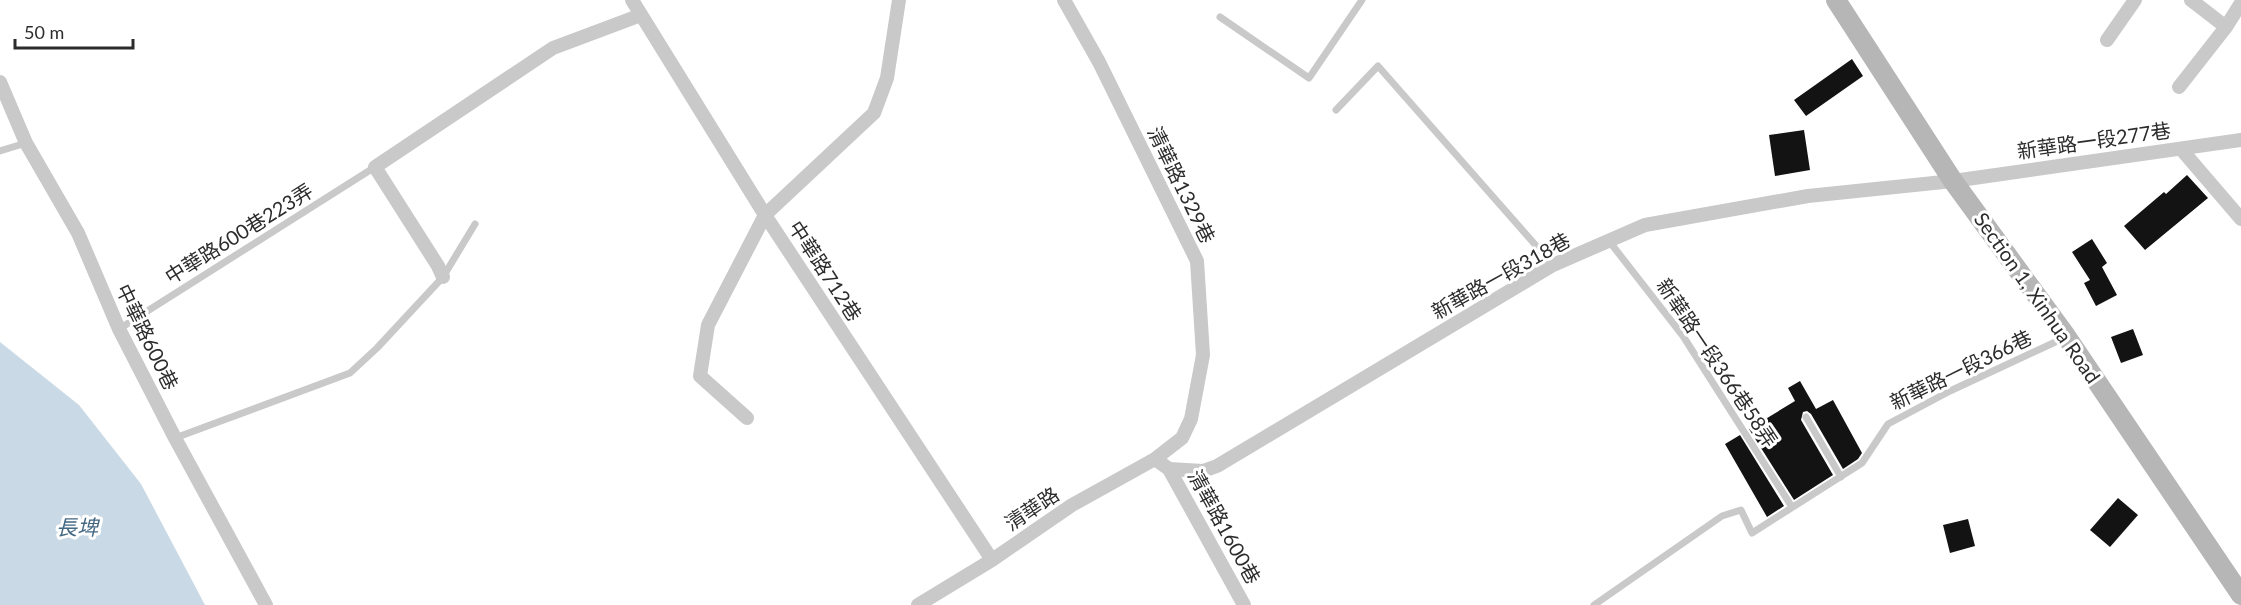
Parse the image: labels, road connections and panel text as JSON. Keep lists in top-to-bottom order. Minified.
{"streets":{"street":["新華路一段277巷","清華路1329巷","中華路712巷","新華路一段318巷","Section 1, Xinhua Road","中華路600巷","清華路","清華路1600巷"],"lane":["中華路600巷223弄","新華路一段366巷58弄","新華路一段366巷"]},"crossings":[["新華路一段277巷","新華路一段318巷"],["新華路一段277巷","Section 1, Xinhua Road"],["清華路1329巷","清華路"],["中華路600巷223弄","中華路600巷"],["中華路712巷","清華路"],["新華路一段318巷","Section 1, Xinhua Road"],["新華路一段318巷","新華路一段366巷58弄"],["新華路一段318巷","清華路1600巷"],["Section 1, Xinhua Road","新華路一段366巷"],["新華路一段366巷58弄","新華路一段366巷"]],"water":["長埤"],"scale_bar":"50 m"}
